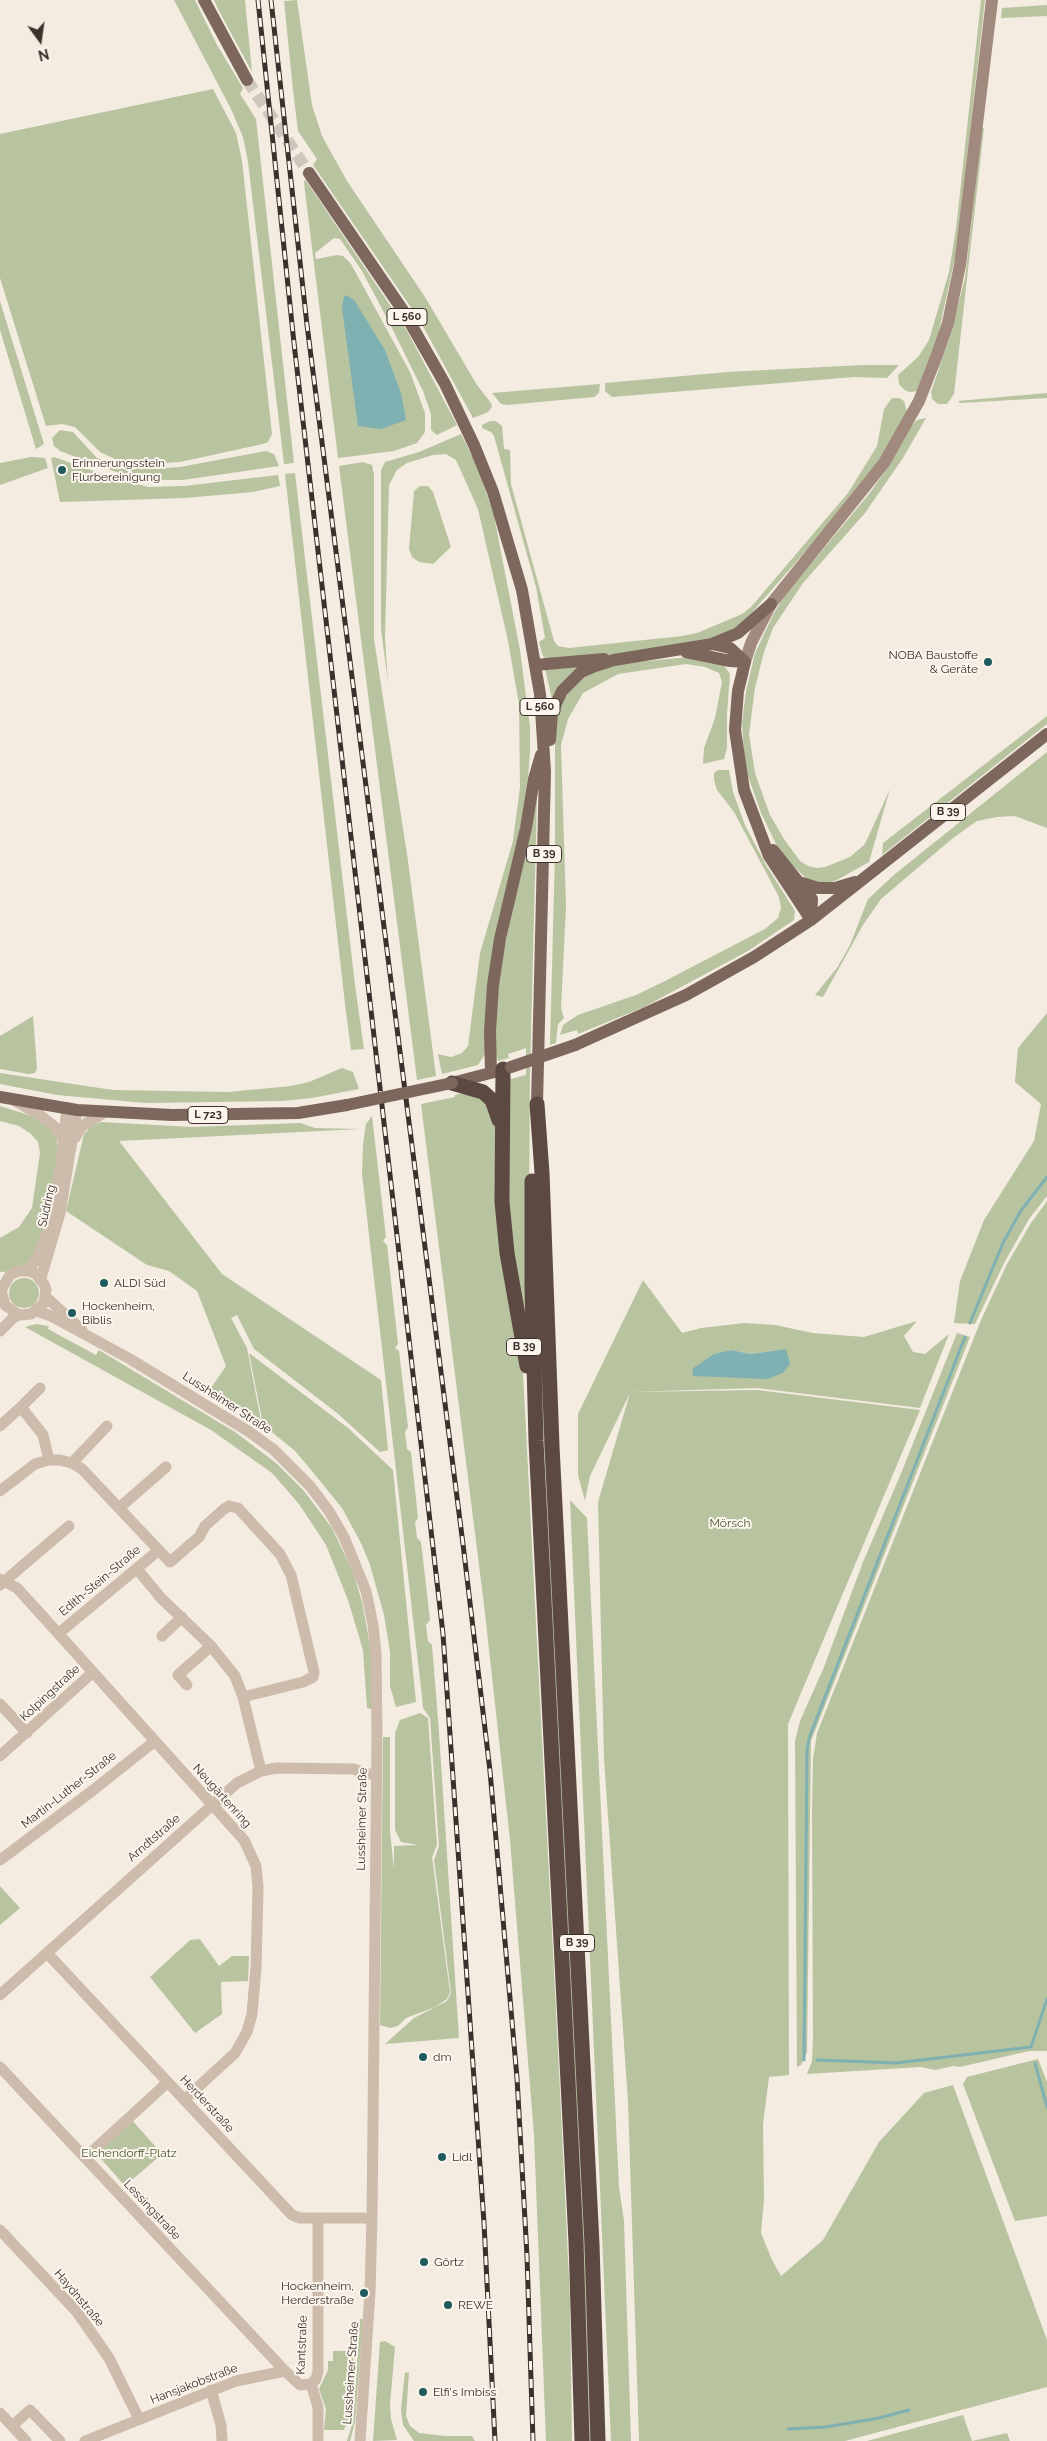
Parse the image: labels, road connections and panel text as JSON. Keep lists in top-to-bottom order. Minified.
{"streets":{"highway":["B 39"],"main road":["L 560","L 723"],"street":["Südring","Lussheimer Straße","Edith-Stein-Straße","Kolpingstraße","Martin-Luther-Straße","Neugärtenring","Arndtstraße","Herderstraße","Lessingstraße","Haydnstraße","Kantstraße","Hansjakobstraße"]},"crossings":[["L 560","B 39"],["B 39","L 723"],["L 723","Südring"],["Südring","Lussheimer Straße"],["Lussheimer Straße","Arndtstraße"],["Lussheimer Straße","Herderstraße"],["Edith-Stein-Straße","Neugärtenring"],["Kolpingstraße","Neugärtenring"],["Martin-Luther-Straße","Neugärtenring"],["Neugärtenring","Arndtstraße"],["Neugärtenring","Herderstraße"],["Arndtstraße","Herderstraße"],["Herderstraße","Kantstraße"],["Lessingstraße","Hansjakobstraße"],["Haydnstraße","Hansjakobstraße"]],"parks":["Mörsch","Eichendorff-Platz"],"places":["Erinnerungsstein Flurbereinigung","NOBA Baustoffe & Geräte","ALDI Süd","Hockenheim, Biblis","dm","Lidl","Görtz","Hockenheim, Herderstraße","REWE","Elfi's Imbiss"],"north":"bottom"}
